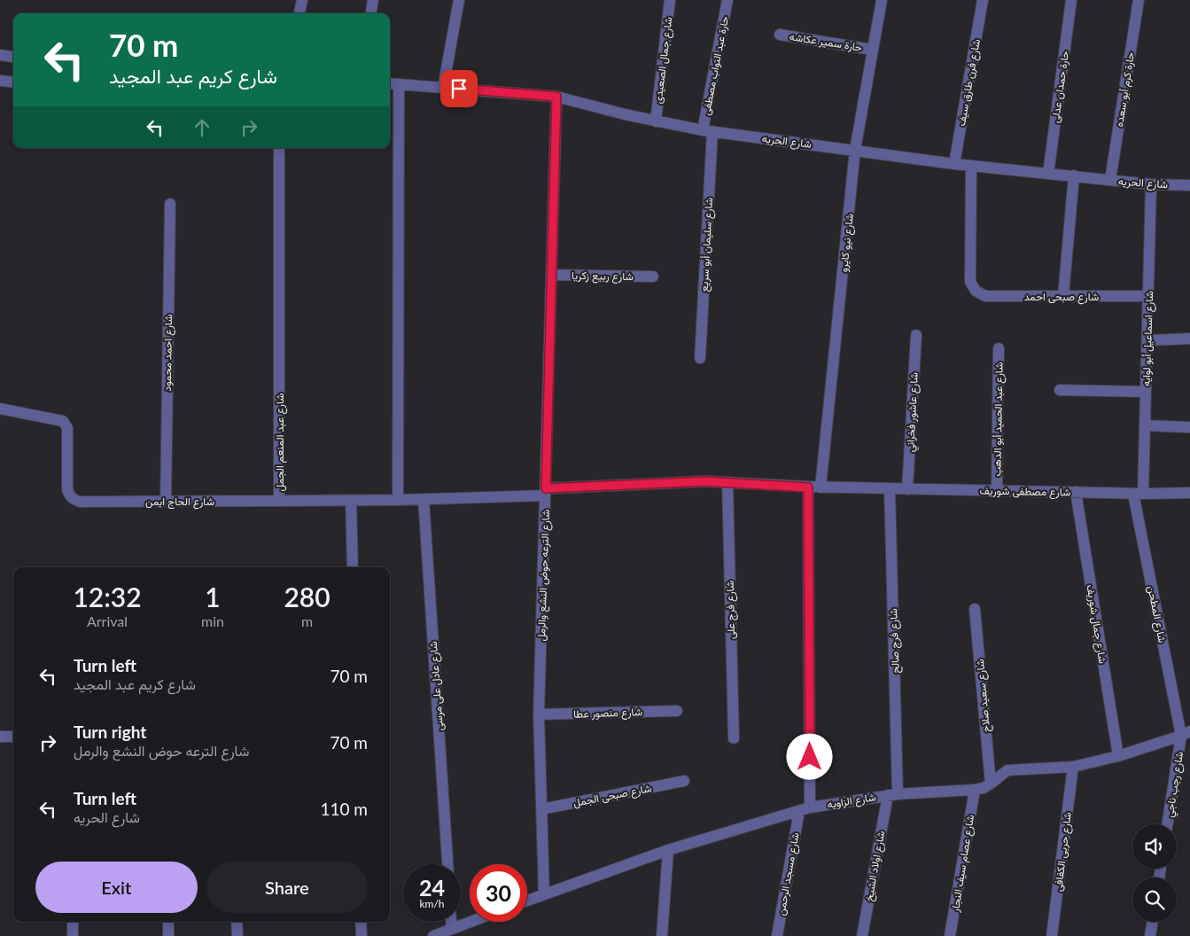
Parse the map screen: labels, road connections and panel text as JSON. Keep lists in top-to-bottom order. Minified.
{"streets":{"street":["حارة سمير عكاشه","شارع جمال الصعيدى","حارة عبد التواب مصطفى","شارع فرن طارق سيف","حارة حمدان عدلى","حارة كرم أبو سعده","شارع الحريه","شارع نيو كايرو","شارع سليمان أبو سريع","شارع ربيع زكريا","شارع صبحى احمد","شارع اسماعيل أبو لوايه","شارع احمد محمود","شارع عاشور فخراني","شارع عبد الحميد أبو الدهب","شارع عبد المنعم الجمل","شارع مصطفى شوريف","شارع الحاج ايمن","شارع الترعه حوض النشع والرمل","شارع فرج على","شارع المطحن","شارع جمال شوريف","شارع فرج صالح","شارع عادل على مرسى","شارع سعيد صلاح","شارع منصور عطا","شارع رجب ناجي","شارع صبحى الجمل","شارع الزاويه","شارع حربى الكفافى","شارع عصام سيف النجار","شارع اولاد الشيخ","شارع مسجد الرحمن"]},"crossings":[["حارة سمير عكاشه","شارع نيو كايرو"],["شارع جمال الصعيدى","شارع الحريه"],["حارة عبد التواب مصطفى","شارع الحريه"],["حارة عبد التواب مصطفى","شارع سليمان أبو سريع"],["شارع فرن طارق سيف","شارع الحريه"],["حارة حمدان عدلى","شارع الحريه"],["حارة كرم أبو سعده","شارع الحريه"],["شارع الحريه","شارع نيو كايرو"],["شارع الحريه","شارع سليمان أبو سريع"],["شارع الحريه","شارع صبحى احمد"],["شارع الحريه","شارع اسماعيل أبو لوايه"],["شارع الحريه","شارع الترعه حوض النشع والرمل"],["شارع نيو كايرو","شارع مصطفى شوريف"],["شارع ربيع زكريا","شارع الترعه حوض النشع والرمل"],["شارع صبحى احمد","شارع اسماعيل أبو لوايه"],["شارع اسماعيل أبو لوايه","شارع مصطفى شوريف"],["شارع اسماعيل أبو لوايه","شارع المطحن"],["شارع احمد محمود","شارع الحاج ايمن"],["شارع عاشور فخراني","شارع مصطفى شوريف"],["شارع عبد الحميد أبو الدهب","شارع مصطفى شوريف"],["شارع عبد المنعم الجمل","شارع مصطفى شوريف"],["شارع عبد المنعم الجمل","شارع الحاج ايمن"],["شارع عبد المنعم الجمل","شارع الترعه حوض النشع والرمل"],["شارع عبد المنعم الجمل","شارع فرج على"],["شارع عبد المنعم الجمل","شارع عادل على مرسى"],["شارع مصطفى شوريف","شارع فرج على"],["شارع مصطفى شوريف","شارع المطحن"],["شارع مصطفى شوريف","شارع جمال شوريف"],["شارع مصطفى شوريف","شارع فرج صالح"],["شارع مصطفى شوريف","شارع مسجد الرحمن"],["شارع الترعه حوض النشع والرمل","شارع منصور عطا"],["شارع الترعه حوض النشع والرمل","شارع صبحى الجمل"],["شارع الترعه حوض النشع والرمل","شارع الزاويه"],["شارع المطحن","شارع رجب ناجي"],["شارع المطحن","شارع الزاويه"],["شارع جمال شوريف","شارع الزاويه"],["شارع فرج صالح","شارع الزاويه"],["شارع فرج صالح","شارع اولاد الشيخ"],["شارع سعيد صلاح","شارع الزاويه"],["شارع رجب ناجي","شارع الزاويه"],["شارع الزاويه","شارع حربى الكفافى"],["شارع الزاويه","شارع عصام سيف النجار"],["شارع الزاويه","شارع اولاد الشيخ"],["شارع الزاويه","شارع مسجد الرحمن"]],"page":{"turn":["70 m","شارع كريم عبد المجيد"],"eta":["12:32","Arrival","1","min","280","m"],"list":[{"name":"Turn left","note":"شارع كريم عبد المجيد","value":"70 m"},{"name":"Turn right","note":"شارع الترعه حوض النشع والرمل","value":"70 m"},{"name":"Turn left","note":"شارع الحريه","value":"110 m"}],"buttons":["Exit","Share"],"speed":"24 km/h","limit":"30"}}
